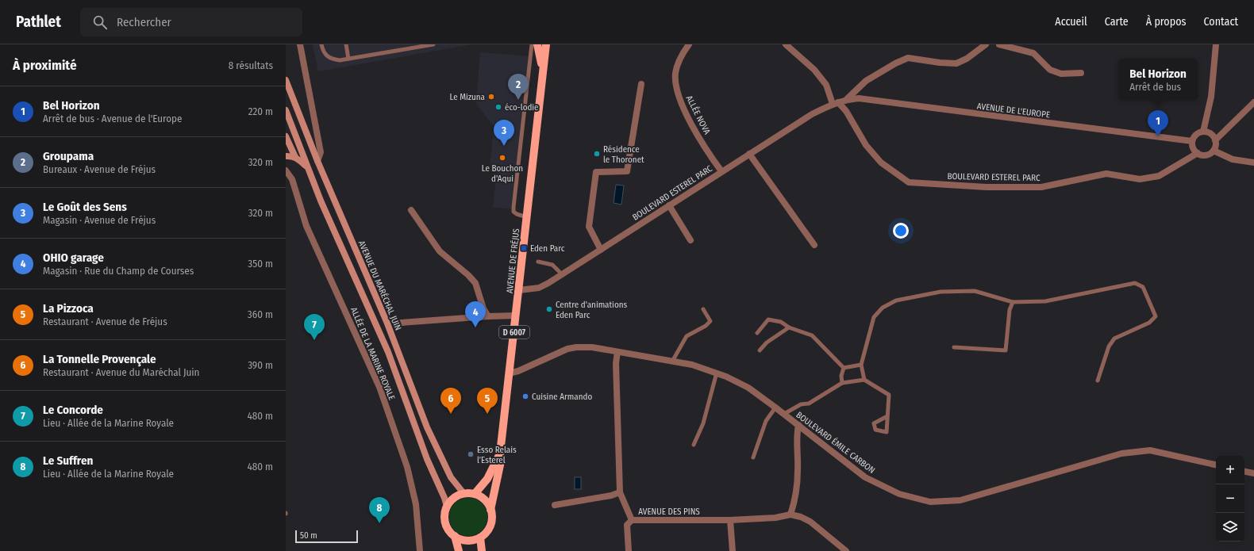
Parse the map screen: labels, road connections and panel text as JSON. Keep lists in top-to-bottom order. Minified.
{"streets":{"main road":["AVENUE DE FRÉJUS","AVENUE DU MARÉCHAL JUIN","D 6007"],"street":["AVENUE DE L'EUROPE","ALLÉE NOVA","BOULEVARD ESTEREL PARC","ALLÉE DE LA MARINE ROYALE","BOULEVARD ÉMILE CARBON","AVENUE DES PINS"]},"crossings":[["AVENUE DE L'EUROPE","BOULEVARD ESTEREL PARC"],["ALLÉE NOVA","BOULEVARD ESTEREL PARC"],["BOULEVARD ESTEREL PARC","AVENUE DE FRÉJUS"],["AVENUE DE FRÉJUS","AVENUE DU MARÉCHAL JUIN"],["AVENUE DE FRÉJUS","BOULEVARD ÉMILE CARBON"],["BOULEVARD ÉMILE CARBON","AVENUE DES PINS"]],"places":{"other":["Le Mizuna","éco-lodie","Résidence le Thoronet","Le Bouchon d'Aqui","Centre d'animations Eden Parc","Cuisine Armando","Esso Relais l’Esterel"],"transit":["Eden Parc"]},"scale_bar":"50 m","page":{"header":"Pathlet","search":"Rechercher","nav":["Accueil","Carte","À propos","Contact"],"heading":["À proximité","8 résultats"],"popup":["Bel Horizon","Arrêt de bus"],"pins":["2","1","3","4","7","5","6","8"],"list":[{"mark":"1","name":"Bel Horizon","note":"Arrêt de bus · Avenue de l'Europe","value":"220 m"},{"mark":"2","name":"Groupama","note":"Bureaux · Avenue de Fréjus","value":"320 m"},{"mark":"3","name":"Le Goût des Sens","note":"Magasin · Avenue de Fréjus","value":"320 m"},{"mark":"4","name":"OHIO garage","note":"Magasin · Rue du Champ de Courses","value":"350 m"},{"mark":"5","name":"La Pizzoca","note":"Restaurant · Avenue de Fréjus","value":"360 m"},{"mark":"6","name":"La Tonnelle Provençale","note":"Restaurant · Avenue du Maréchal Juin","value":"390 m"},{"mark":"7","name":"Le Concorde","note":"Lieu · Allée de la Marine Royale","value":"480 m"},{"mark":"8","name":"Le Suffren","note":"Lieu · Allée de la Marine Royale","value":"480 m"}],"map_buttons":["+","−"],"scale":"50 m"}}
